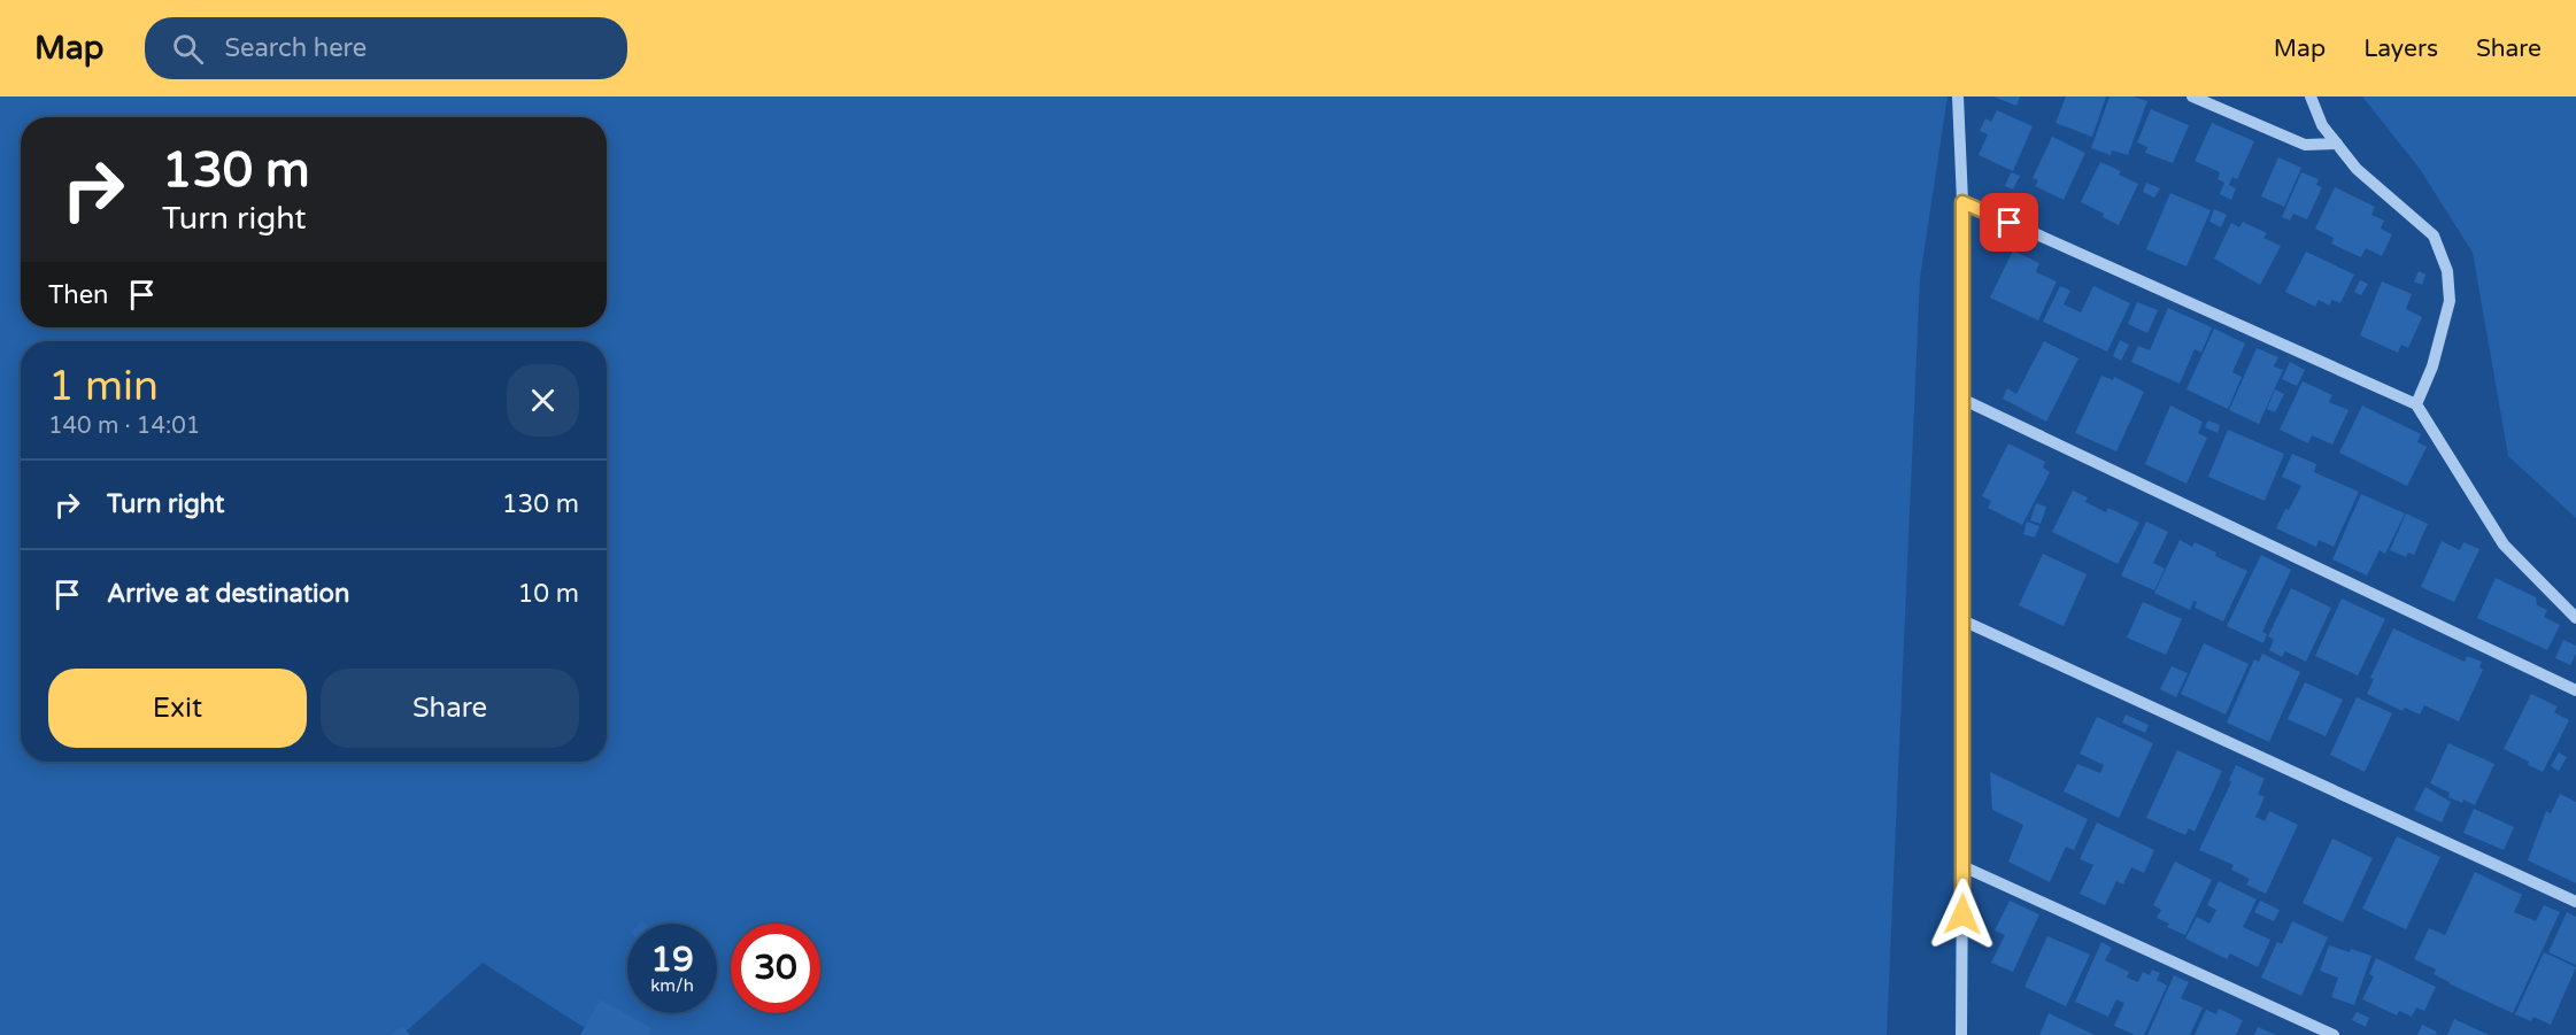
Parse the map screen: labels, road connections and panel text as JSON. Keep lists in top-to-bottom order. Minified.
{"page":{"header":"Map","search":"Search here","nav":["Map","Layers","Share"],"turn":["130 m","Turn right"],"then":"Then","heading":["1 min","140 m · 14:01"],"list":[{"name":"Turn right","value":"130 m"},{"name":"Arrive at destination","value":"10 m"}],"buttons":["Exit","Share"],"speed":"19 km/h","limit":"30"}}
